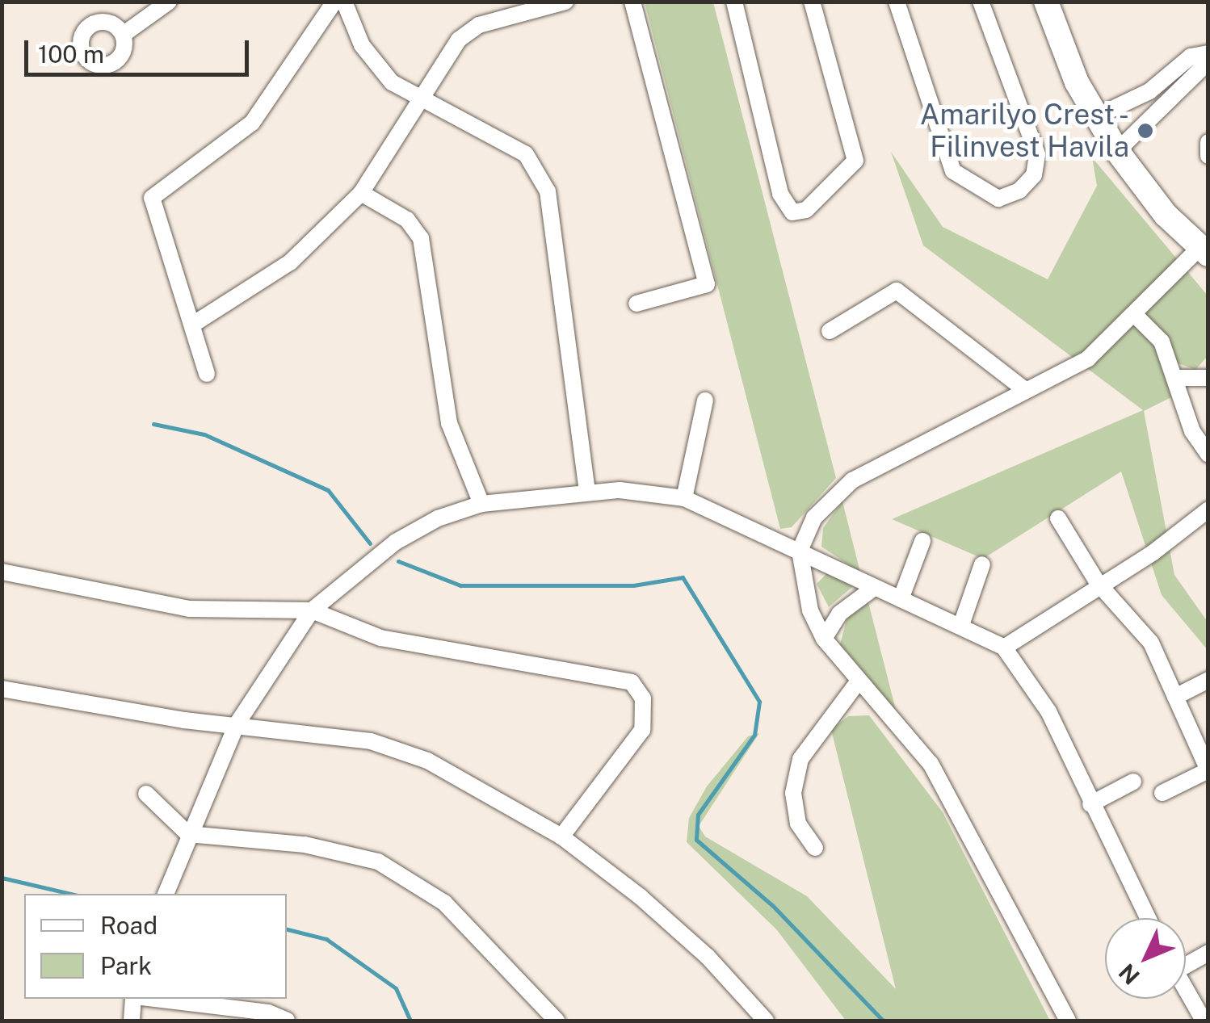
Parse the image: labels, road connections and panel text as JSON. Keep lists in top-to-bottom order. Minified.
{"places":["Amarilyo Crest - Filinvest Havila"],"legend":["Road","Park"],"scale_bar":"100 m","north":"bottom left"}
